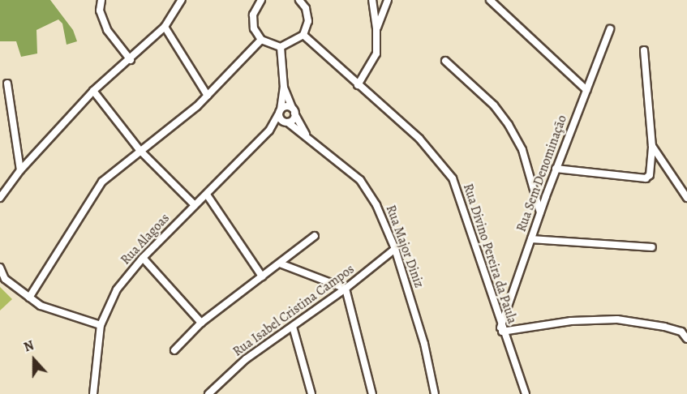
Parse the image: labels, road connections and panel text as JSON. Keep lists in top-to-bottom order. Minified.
{"streets":{"street":["Rua Sem Denominação","Rua Alagoas","Rua Major Diniz","Rua Divino Pereira da Paula","Rua Isabel Cristina Campos"]},"crossings":[["Rua Sem Denominação","Rua Divino Pereira da Paula"],["Rua Alagoas","Rua Major Diniz"],["Rua Major Diniz","Rua Isabel Cristina Campos"]],"north":"top"}
